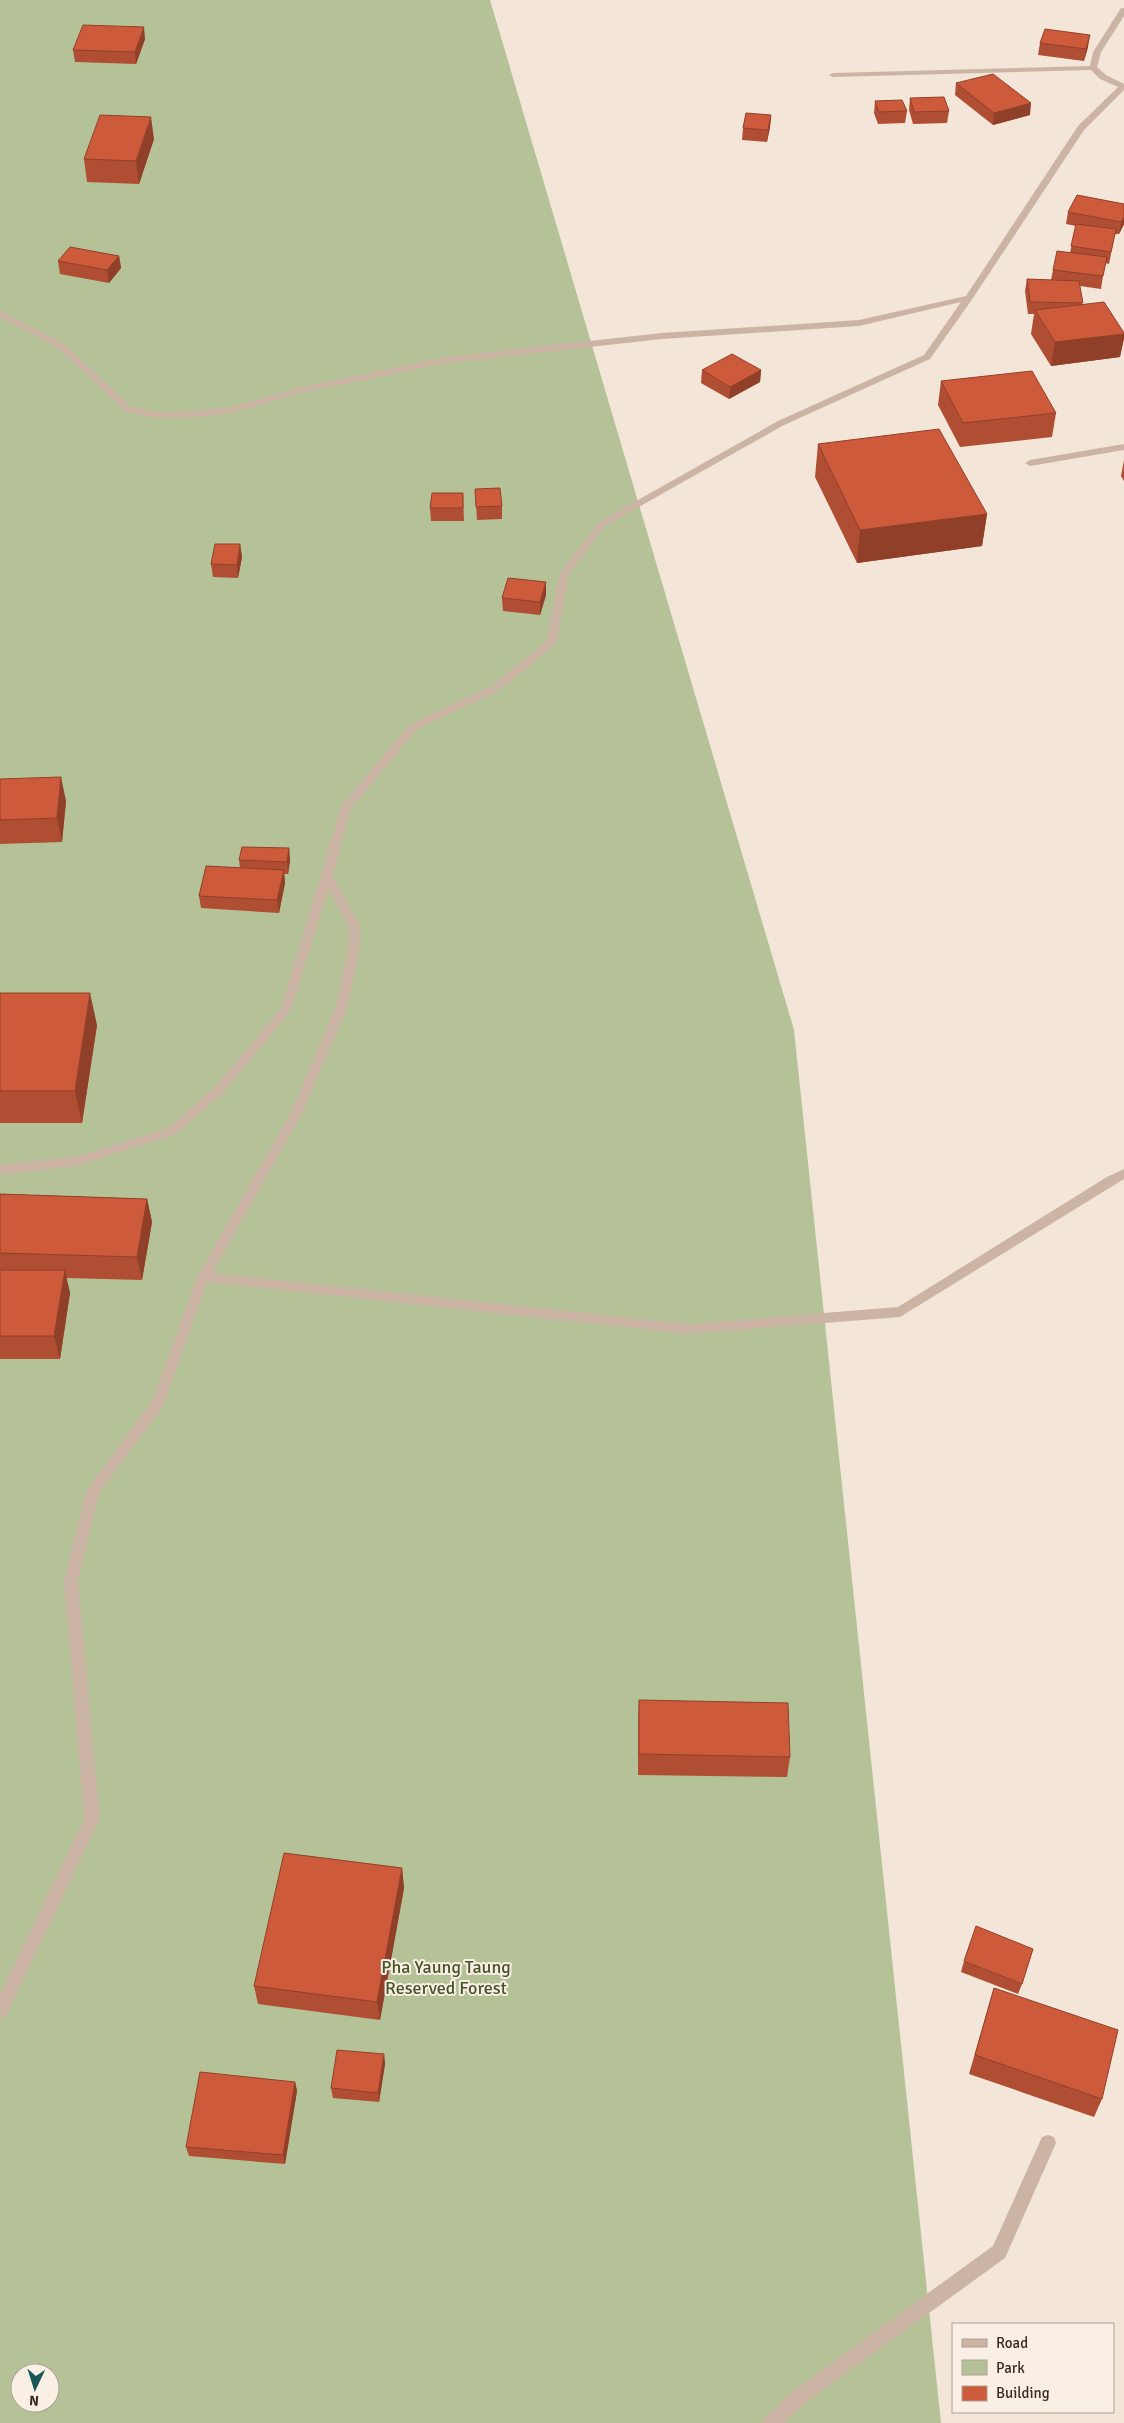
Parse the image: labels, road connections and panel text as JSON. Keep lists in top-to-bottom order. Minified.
{"parks":["Pha Yaung Taung Reserved Forest"],"legend":["Road","Park","Building"],"north":"bottom"}
